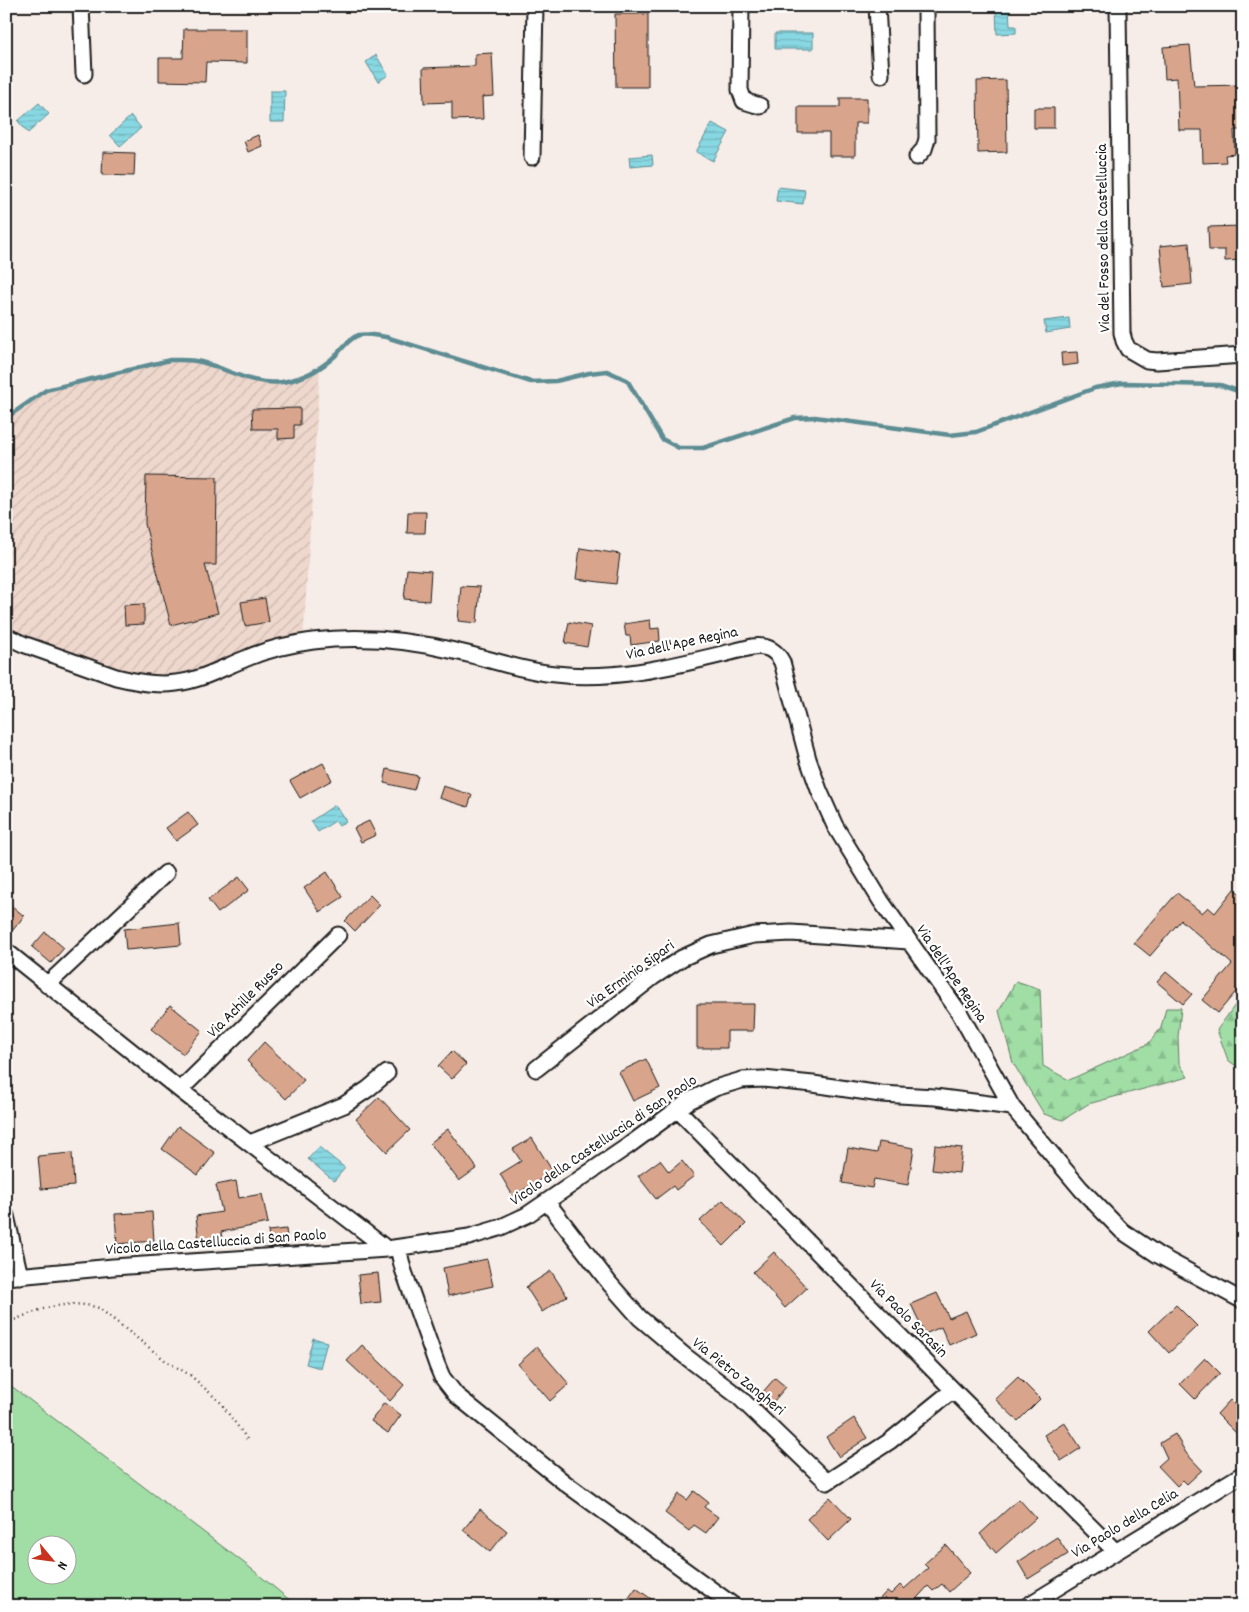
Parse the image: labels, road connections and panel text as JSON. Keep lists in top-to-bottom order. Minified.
{"streets":{"street":["Via del Fosso della Castelluccia","Via dell'Ape Regina","Via Erminio Sipari","Via Achille Russo","Vicolo della Castelluccia di San Paolo","Via Paolo Sarasin","Via Pietro Zangheri","Via Paolo della Celia"]},"crossings":[["Via dell'Ape Regina","Via Erminio Sipari"],["Via dell'Ape Regina","Vicolo della Castelluccia di San Paolo"],["Vicolo della Castelluccia di San Paolo","Via Paolo Sarasin"],["Vicolo della Castelluccia di San Paolo","Via Pietro Zangheri"],["Via Paolo Sarasin","Via Pietro Zangheri"],["Via Paolo Sarasin","Via Paolo della Celia"]],"north":"bottom right"}
